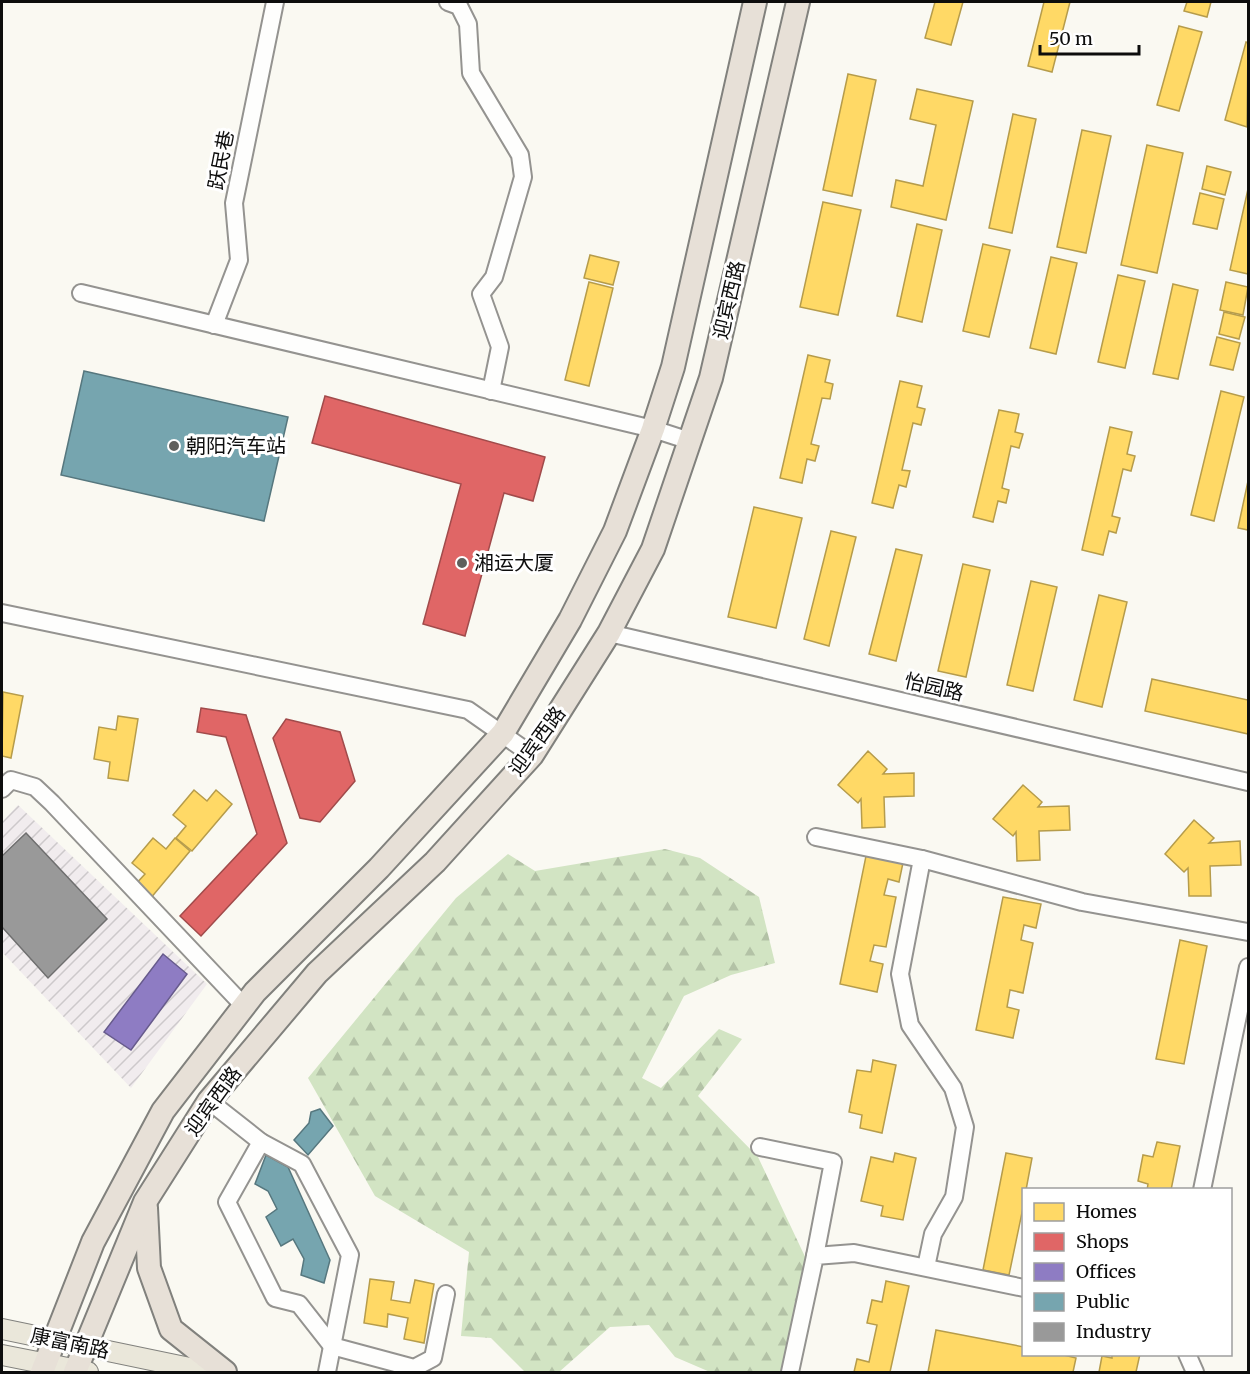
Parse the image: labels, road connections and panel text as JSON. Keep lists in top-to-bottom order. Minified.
{"streets":{"highway":["迎宾西路"],"main road":["康富南路"],"street":["跃民巷","怡园路"]},"crossings":[["迎宾西路","怡园路"],["迎宾西路","康富南路"]],"places":["朝阳汽车站","湘运大厦"],"legend":["Homes","Shops","Offices","Public","Industry"],"scale_bar":"50 m"}
